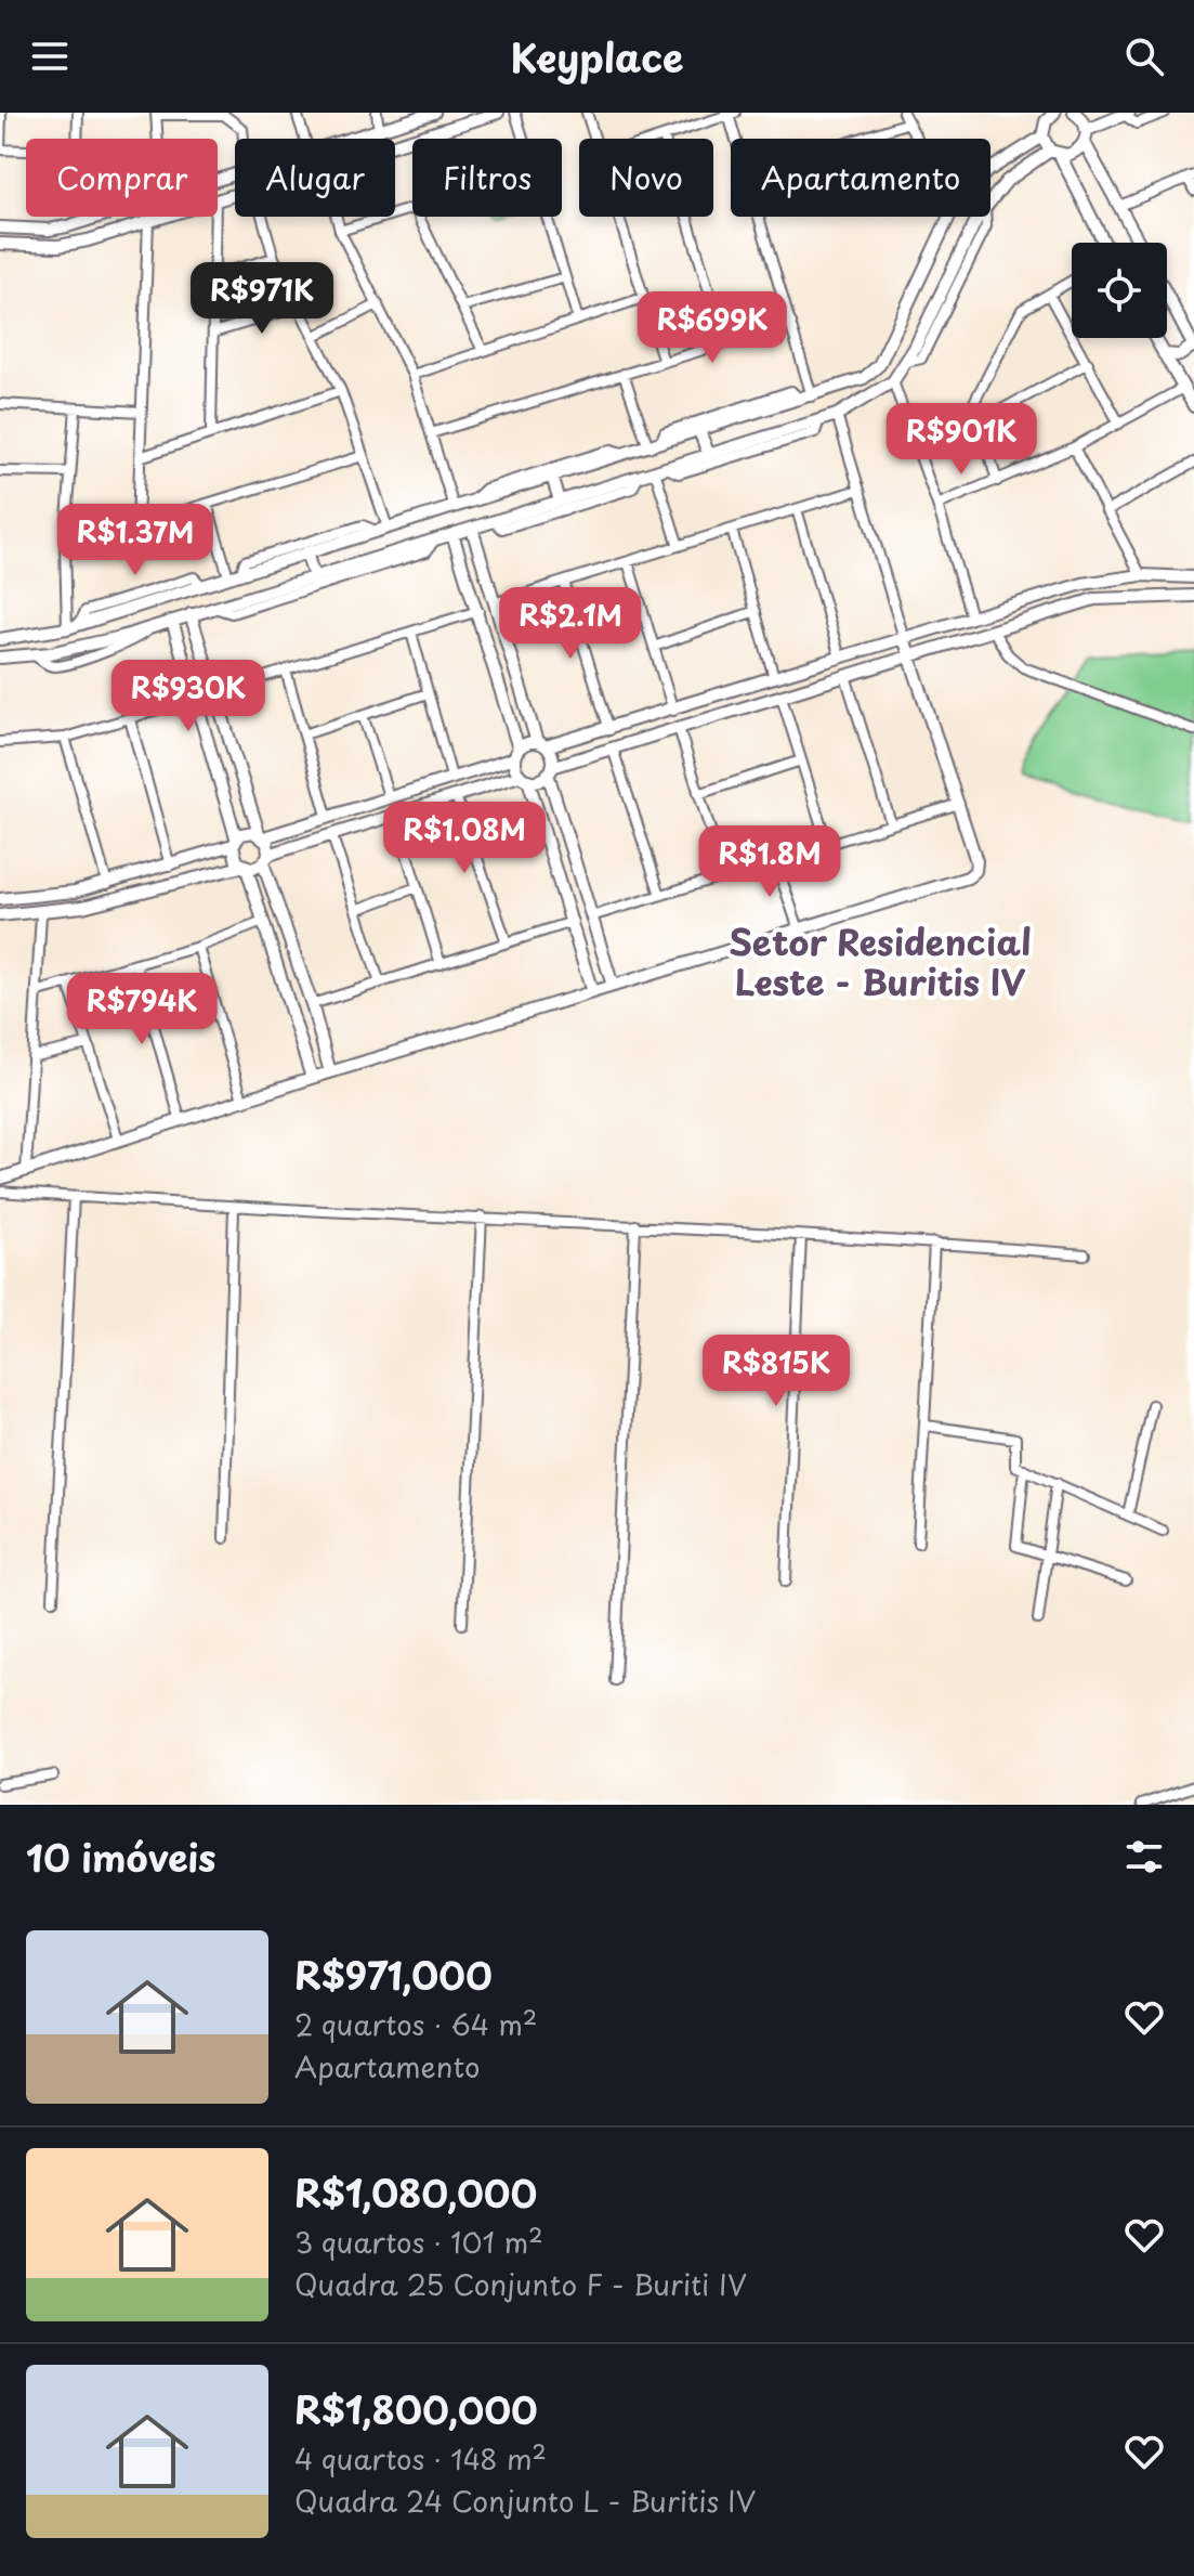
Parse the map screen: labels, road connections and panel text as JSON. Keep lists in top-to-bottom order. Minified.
{"districts":["Setor Residencial Leste - Buritis IV"],"page":{"header":"Keyplace","chip":["Comprar","Alugar","Filtros","Novo","Apartamento"],"price":["R$971K","R$699K","R$901K","R$1.37M","R$2.1M","R$930K","R$1.08M","R$1.8M","R$794K","R$815K"],"heading":"10 imóveis","list":[{"name":"R$971,000","note":"2 quartos · 64 m² · Apartamento"},{"name":"R$1,080,000","note":"3 quartos · 101 m² · Quadra 25 Conjunto F - Buriti IV"},{"name":"R$1,800,000","note":"4 quartos · 148 m² · Quadra 24 Conjunto L - Buritis IV"}]}}
